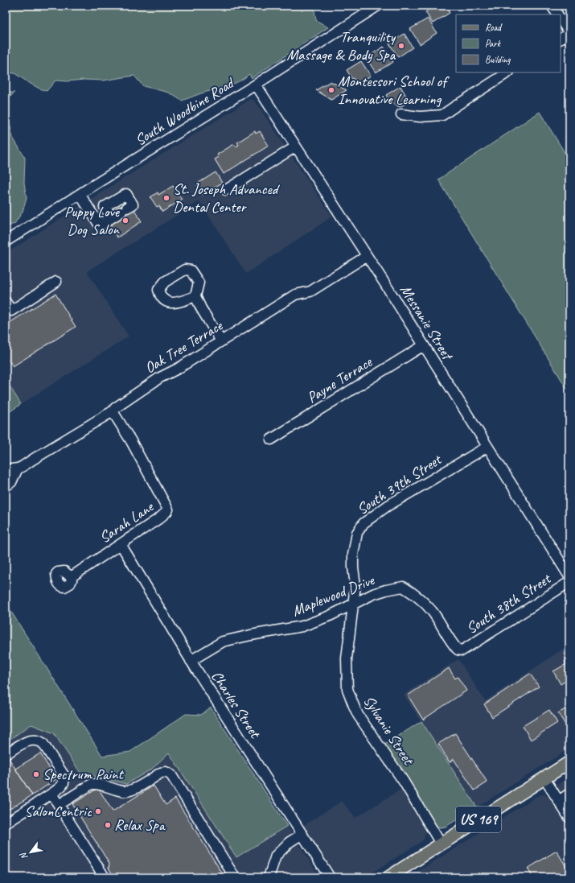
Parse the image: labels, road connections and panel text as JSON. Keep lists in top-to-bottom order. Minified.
{"streets":{"main road":["US 169"],"street":["South Woodbine Road","Messanie Street","Oak Tree Terrace","Payne Terrace","South 39th Street","Sarah Lane","Maplewood Drive","South 38th Street","Charles Street","Sylvanie Street"]},"crossings":[["South Woodbine Road","Messanie Street"],["Messanie Street","Oak Tree Terrace"],["Messanie Street","Payne Terrace"],["Messanie Street","South 39th Street"],["Oak Tree Terrace","Sarah Lane"],["South 39th Street","Maplewood Drive"],["South 39th Street","Sylvanie Street"],["Sarah Lane","Charles Street"],["Maplewood Drive","South 38th Street"],["Maplewood Drive","Charles Street"],["Maplewood Drive","Sylvanie Street"],["Sylvanie Street","US 169"]],"places":["Tranquility Massage & Body Spa","Montessori School of Innovative Learning","St. Joseph Advanced Dental Center","Puppy Love Dog Salon","Spectrum Paint","SalonCentric","Relax Spa"],"legend":["Road","Park","Building"],"north":"bottom left"}
